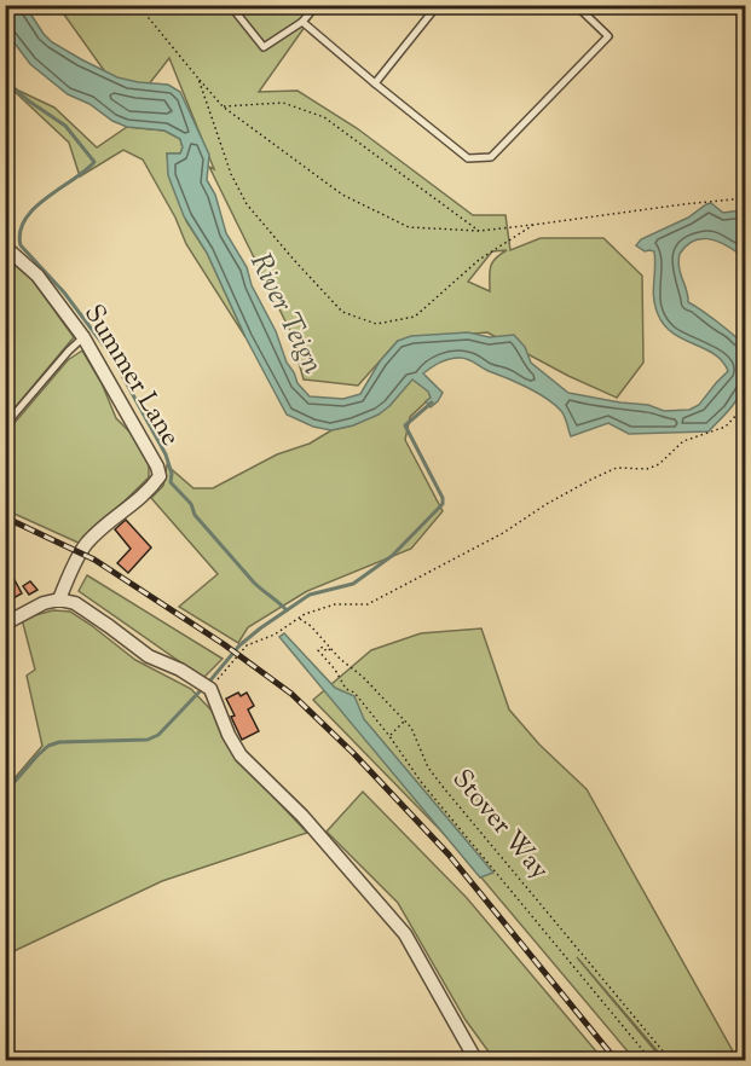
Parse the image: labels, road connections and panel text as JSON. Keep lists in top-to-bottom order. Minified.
{"streets":{"street":["Summer Lane"],"path":["Stover Way"]},"water":["River Teign"]}
